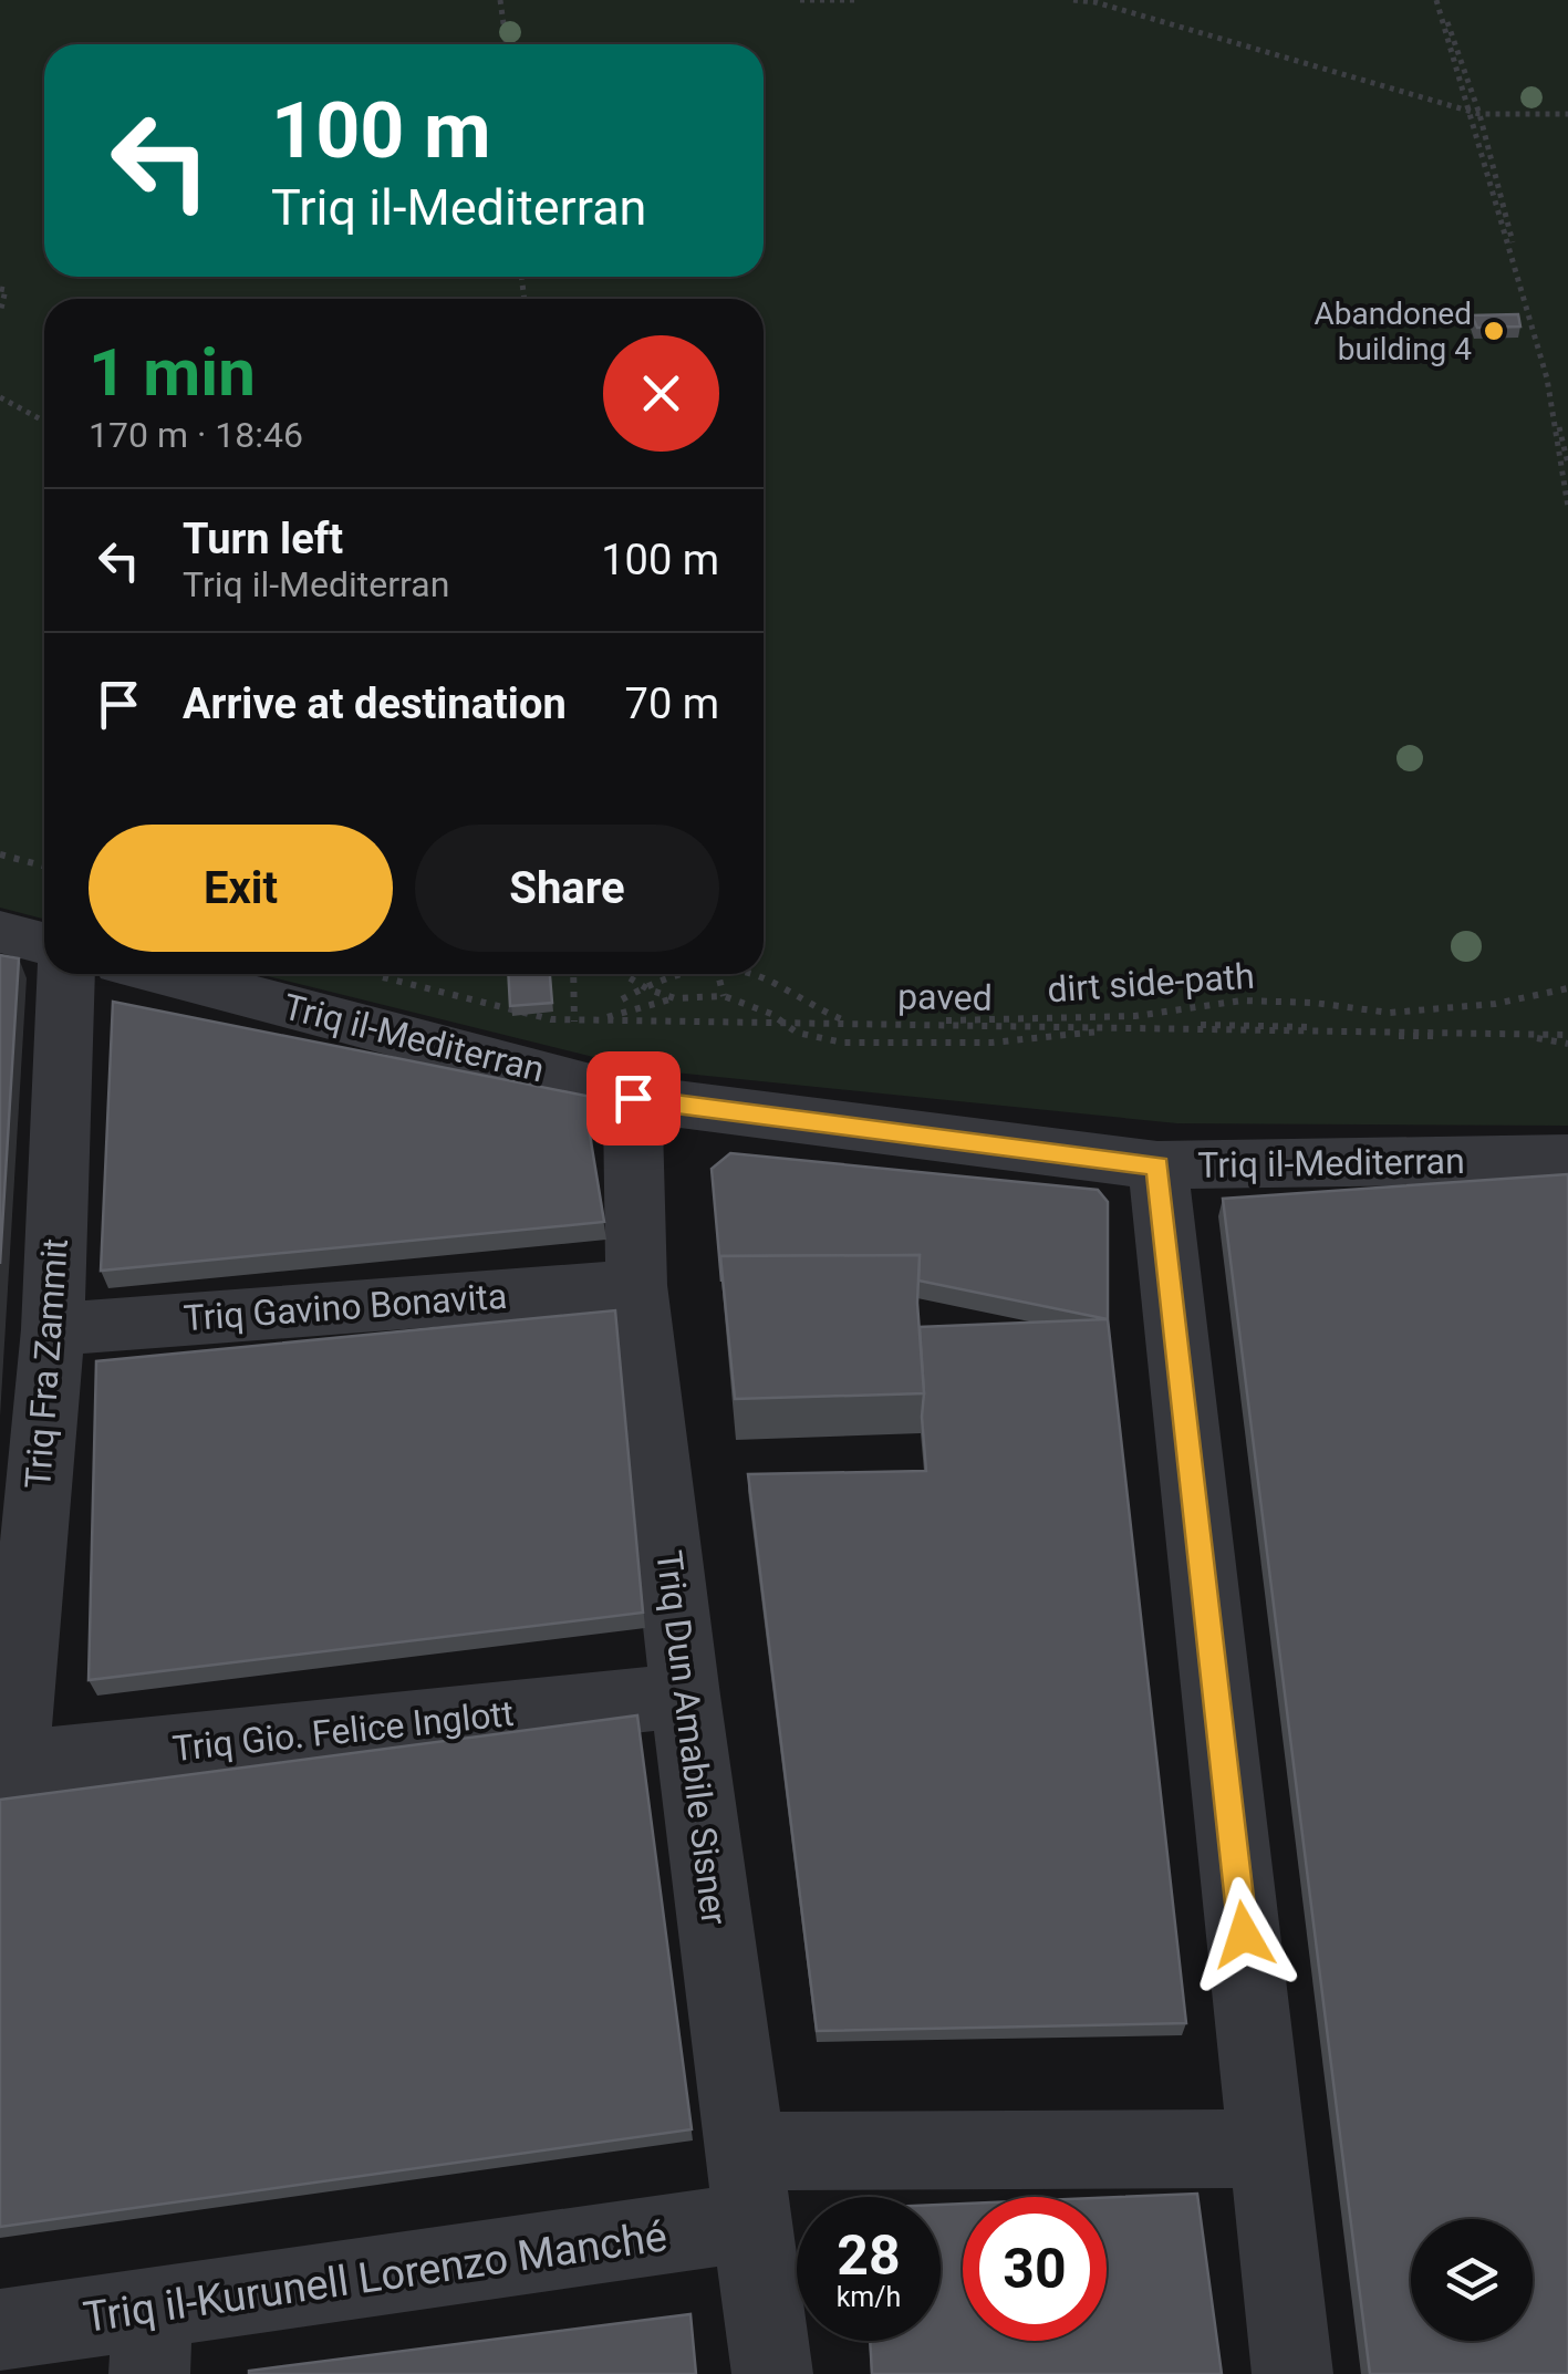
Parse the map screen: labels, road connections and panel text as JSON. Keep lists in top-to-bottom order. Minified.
{"streets":{"street":["Triq il-Mediterran","Triq Gavino Bonavita","Triq Fra Zammit","Triq Gio. Felice Inglott","Triq Dun Amabile Sisner","Triq il-Kurunell Lorenzo Manché"],"path":["dirt side-path","paved"]},"crossings":[["Triq il-Mediterran","Triq Dun Amabile Sisner"],["Triq Gavino Bonavita","Triq Fra Zammit"],["Triq Gavino Bonavita","Triq Dun Amabile Sisner"],["Triq Fra Zammit","Triq Gio. Felice Inglott"],["Triq Gio. Felice Inglott","Triq Dun Amabile Sisner"],["Triq Dun Amabile Sisner","Triq il-Kurunell Lorenzo Manché"]],"places":["Abandoned building 4"],"page":{"turn":["100 m","Triq il-Mediterran"],"heading":["1 min","170 m · 18:46"],"list":[{"name":"Turn left","note":"Triq il-Mediterran","value":"100 m"},{"name":"Arrive at destination","value":"70 m"}],"buttons":["Exit","Share"],"speed":"28 km/h","limit":"30"}}
